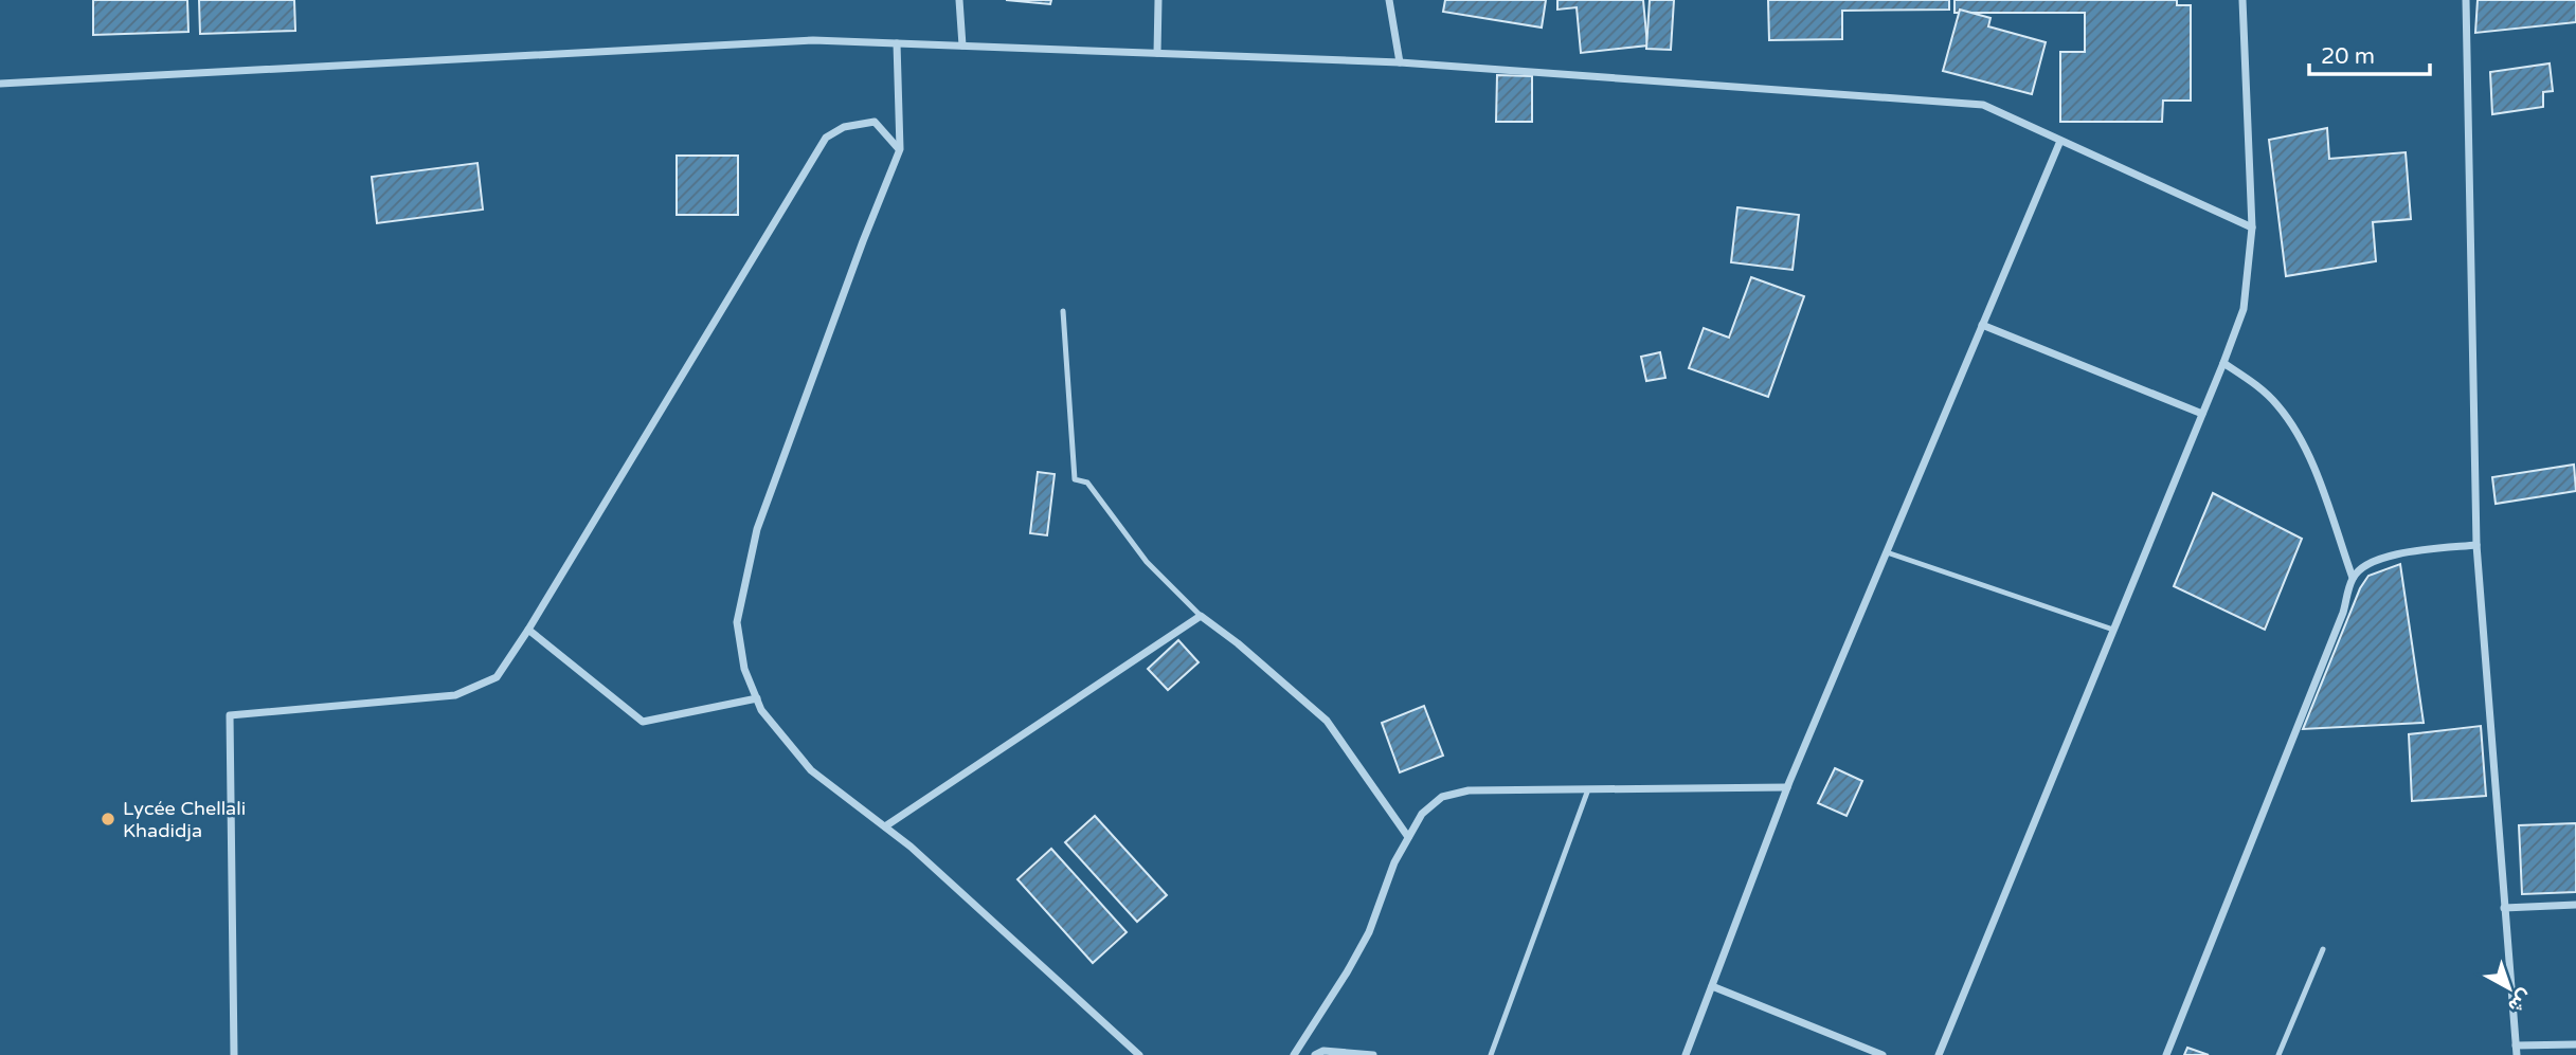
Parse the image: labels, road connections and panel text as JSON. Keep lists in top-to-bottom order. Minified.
{"places":["Lycée Chellali Khadidja"],"scale_bar":"20 m","north":"bottom right"}
